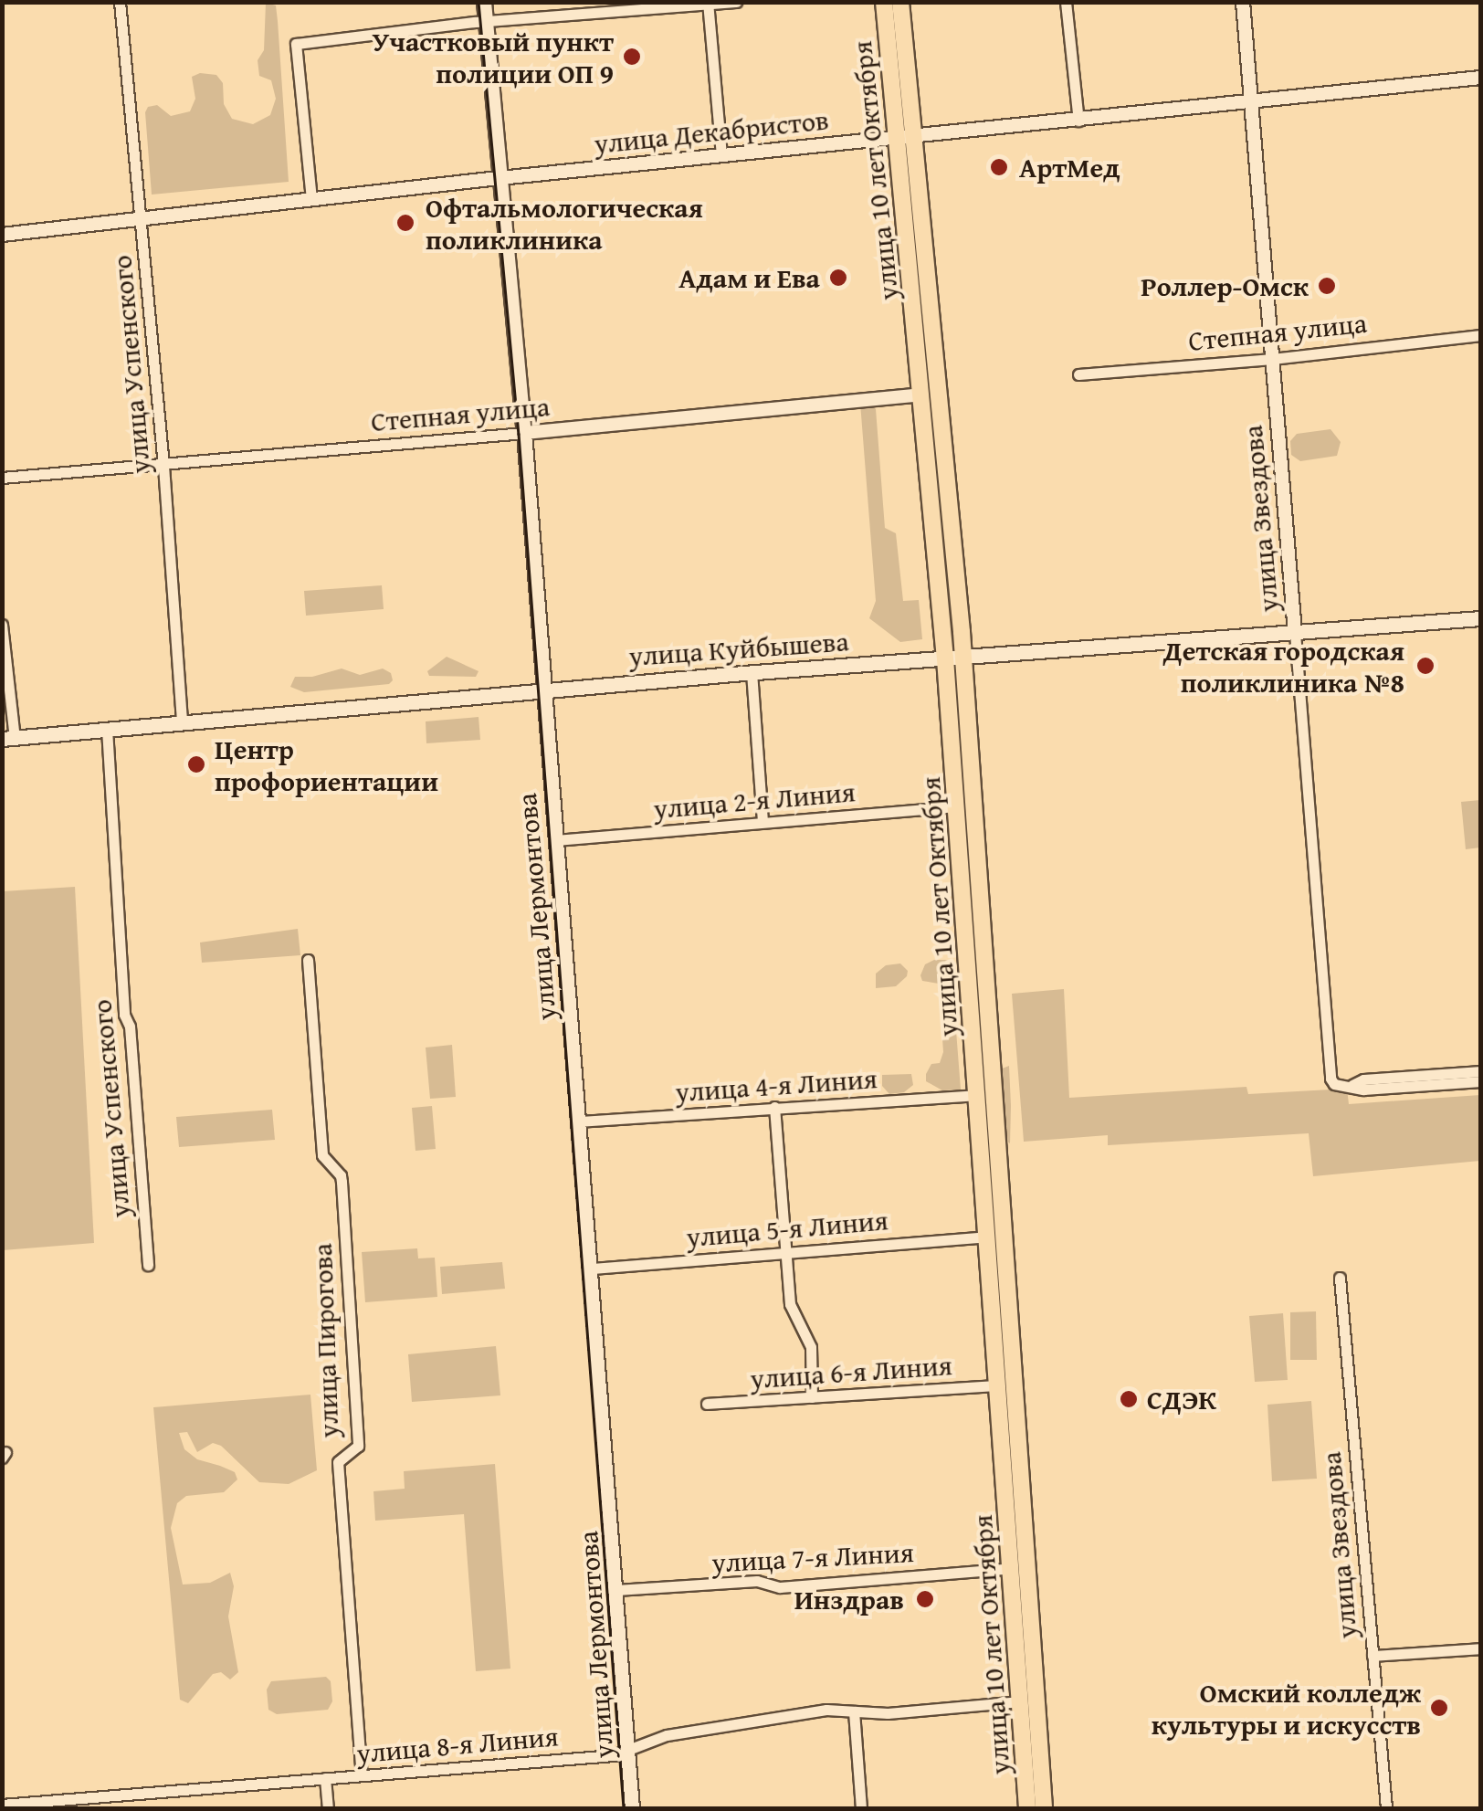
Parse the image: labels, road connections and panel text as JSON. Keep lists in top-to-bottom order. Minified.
{"streets":{"main road":["улица 10 лет Октября","улица Куйбышева","улица Лермонтова"],"street":["улица Декабристов","Степная улица","улица Успенского","улица Звездова","улица 2-я Линия","улица 4-я Линия","улица 5-я Линия","улица Пирогова","улица 6-я Линия","улица 7-я Линия","улица 8-я Линия"]},"crossings":[["улица Декабристов","улица 10 лет Октября"],["улица Декабристов","улица Успенского"],["улица Декабристов","улица Звездова"],["улица Декабристов","улица Лермонтова"],["улица 10 лет Октября","Степная улица"],["улица 10 лет Октября","улица Куйбышева"],["улица 10 лет Октября","улица 2-я Линия"],["улица 10 лет Октября","улица 4-я Линия"],["улица 10 лет Октября","улица 5-я Линия"],["улица 10 лет Октября","улица 6-я Линия"],["улица 10 лет Октября","улица 7-я Линия"],["улица 10 лет Октября","улица 8-я Линия"],["Степная улица","улица Успенского"],["Степная улица","улица Звездова"],["Степная улица","улица Лермонтова"],["улица Успенского","улица Куйбышева"],["улица Звездова","улица Куйбышева"],["улица Куйбышева","улица Лермонтова"],["улица 2-я Линия","улица Лермонтова"],["улица Лермонтова","улица 4-я Линия"],["улица Лермонтова","улица 5-я Линия"],["улица Лермонтова","улица 7-я Линия"],["улица Лермонтова","улица 8-я Линия"],["улица Пирогова","улица 8-я Линия"]],"places":["Участковый пункт полиции ОП 9","АртМед","Офтальмологическая поликлиника","Адам и Ева","Роллер-Омск","Детская городская поликлиника №8","Центр профориентации","СДЭК","Инздрав","Омский колледж культуры и искусств"]}
